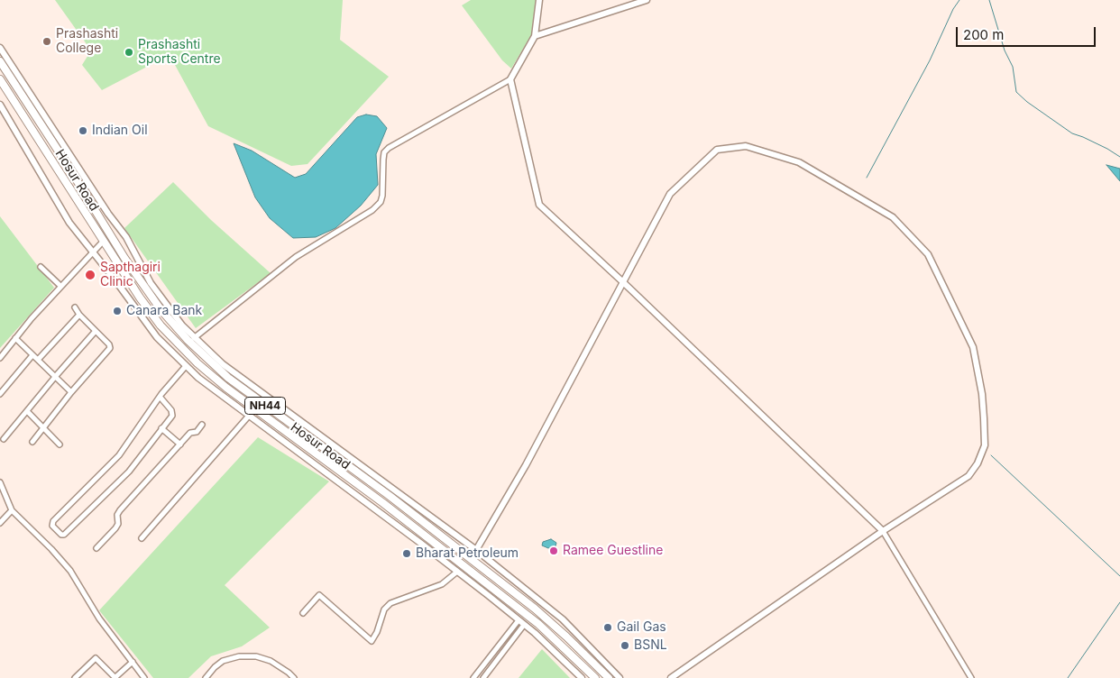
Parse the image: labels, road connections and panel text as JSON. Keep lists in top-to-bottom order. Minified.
{"streets":{"highway":["Hosur Road","NH44"]},"places":["Prashashti College","Prashashti Sports Centre","Indian Oil","Sapthagiri Clinic","Canara Bank","Ramee Guestline","Bharat Petroleum","Gail Gas","BSNL"],"scale_bar":"200 m"}
